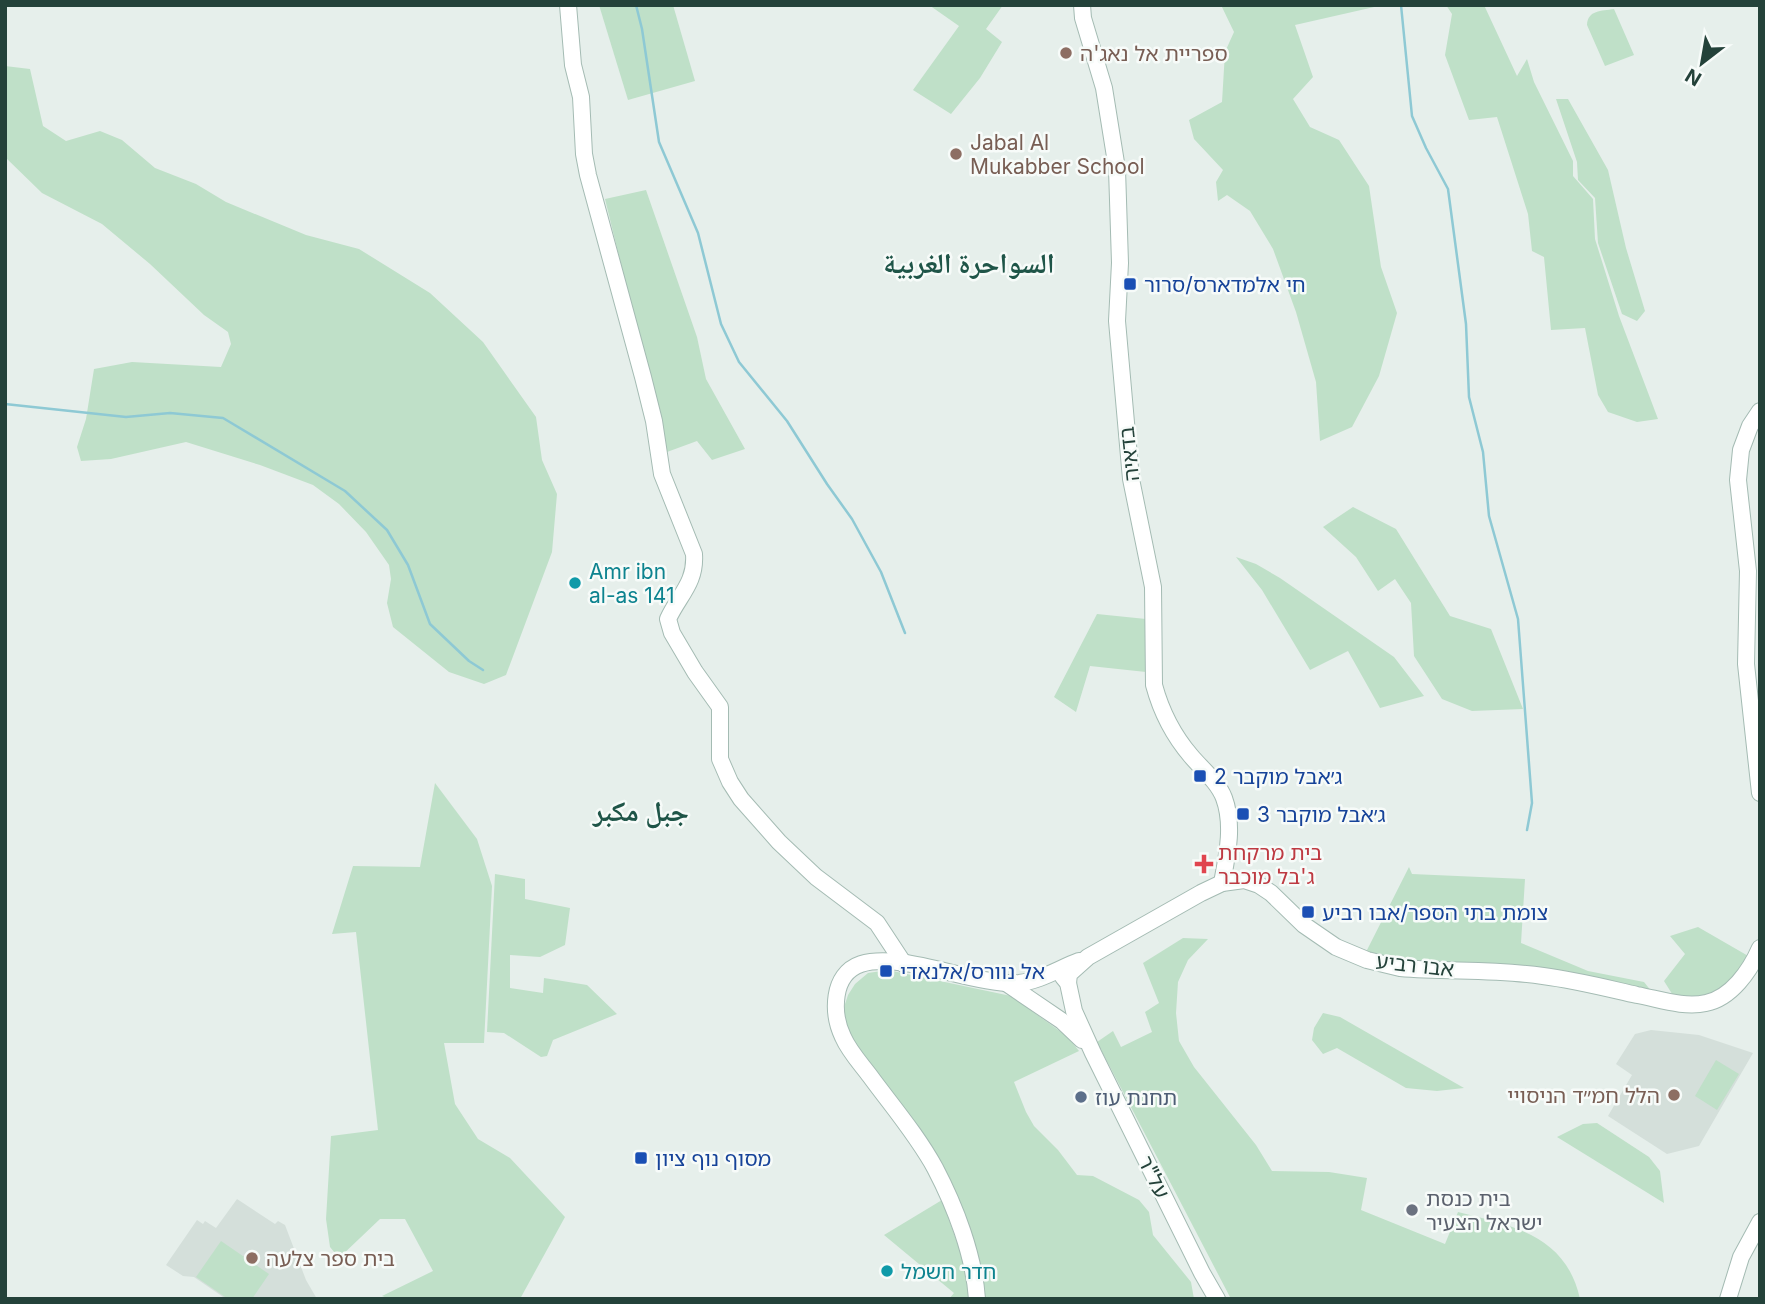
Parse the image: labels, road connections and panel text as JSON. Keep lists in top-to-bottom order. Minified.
{"streets":{"street":["בדאיה","אבו רביע","על\"ר"]},"crossings":[["בדאיה","אבו רביע"]],"districts":["السواحرة الغربية","جبل مكبر"],"places":{"other":["ספריית אל נאג'ה","Jabal Al Mukabber School","Amr ibn al-as 141","הלל חמ״ד הניסויי","תחנת עוז","בית כנסת ישראל הצעיר","בית ספר צלעה","חדר חשמל"],"transit":["חי אלמדארס/סרור","ג׳אבל מוקבר 2","ג׳אבל מוקבר 3","צומת בתי הספר/אבו רביע","אל נוורס/אלנאדי","מסוף נוף ציון"],"health":["בית מרקחת ג'בל מוכבר"]},"north":"bottom left"}
